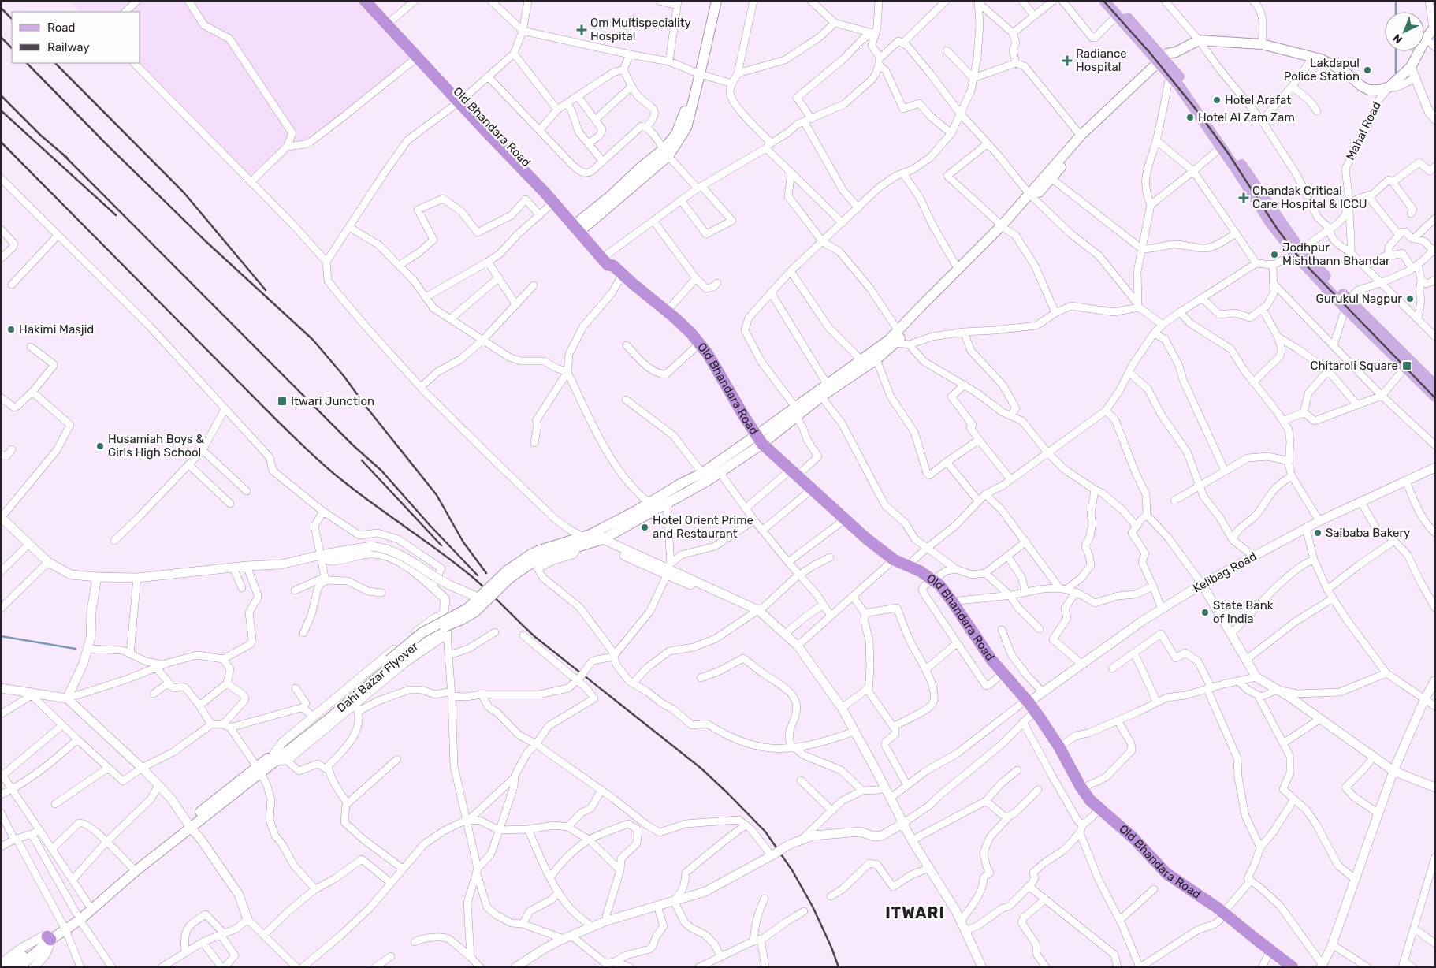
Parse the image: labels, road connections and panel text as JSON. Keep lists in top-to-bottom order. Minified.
{"streets":{"highway":["Old Bhandara Road"],"main road":["Dahi Bazar Flyover"],"street":["Mahal Road","Kelibag Road"]},"crossings":[["Old Bhandara Road","Kelibag Road"]],"districts":["ITWARI"],"places":{"health":["Om Multispeciality Hospital","Radiance Hospital","Chandak Critical Care Hospital & ICCU"],"other":["Lakdapul Police Station","Hotel Arafat","Hotel Al Zam Zam","Jodhpur Mishthann Bhandar","Gurukul Nagpur","Hakimi Masjid","Husamiah Boys & Girls High School","Hotel Orient Prime and Restaurant","Saibaba Bakery","State Bank of India"],"transit":["Chitaroli Square","Itwari Junction"]},"legend":["Road","Railway"],"north":"bottom left"}
